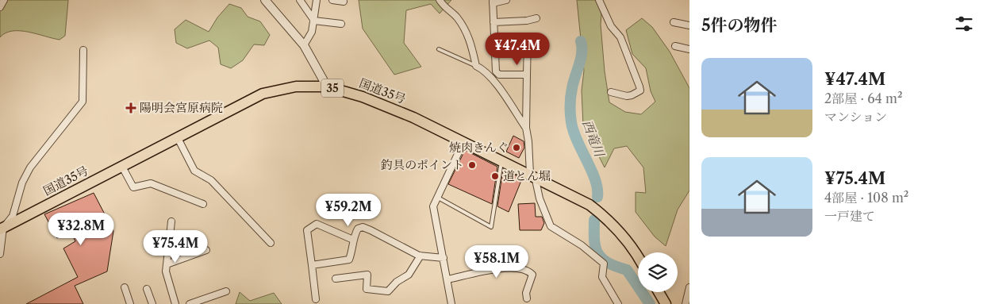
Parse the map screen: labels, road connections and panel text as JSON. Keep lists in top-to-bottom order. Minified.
{"streets":{"highway":["35","国道35号"]},"water":["西竜川"],"places":{"health":["陽明会宮原病院"],"other":["焼肉きんぐ","釣具のポイント","道とん堀"]},"page":{"heading":"5件の物件","price":["¥47.4M","¥59.2M","¥32.8M","¥75.4M","¥58.1M"],"list":[{"name":"¥47.4M","note":"2部屋 · 64 m² · マンション"},{"name":"¥75.4M","note":"4部屋 · 108 m² · 一戸建て"}]}}
